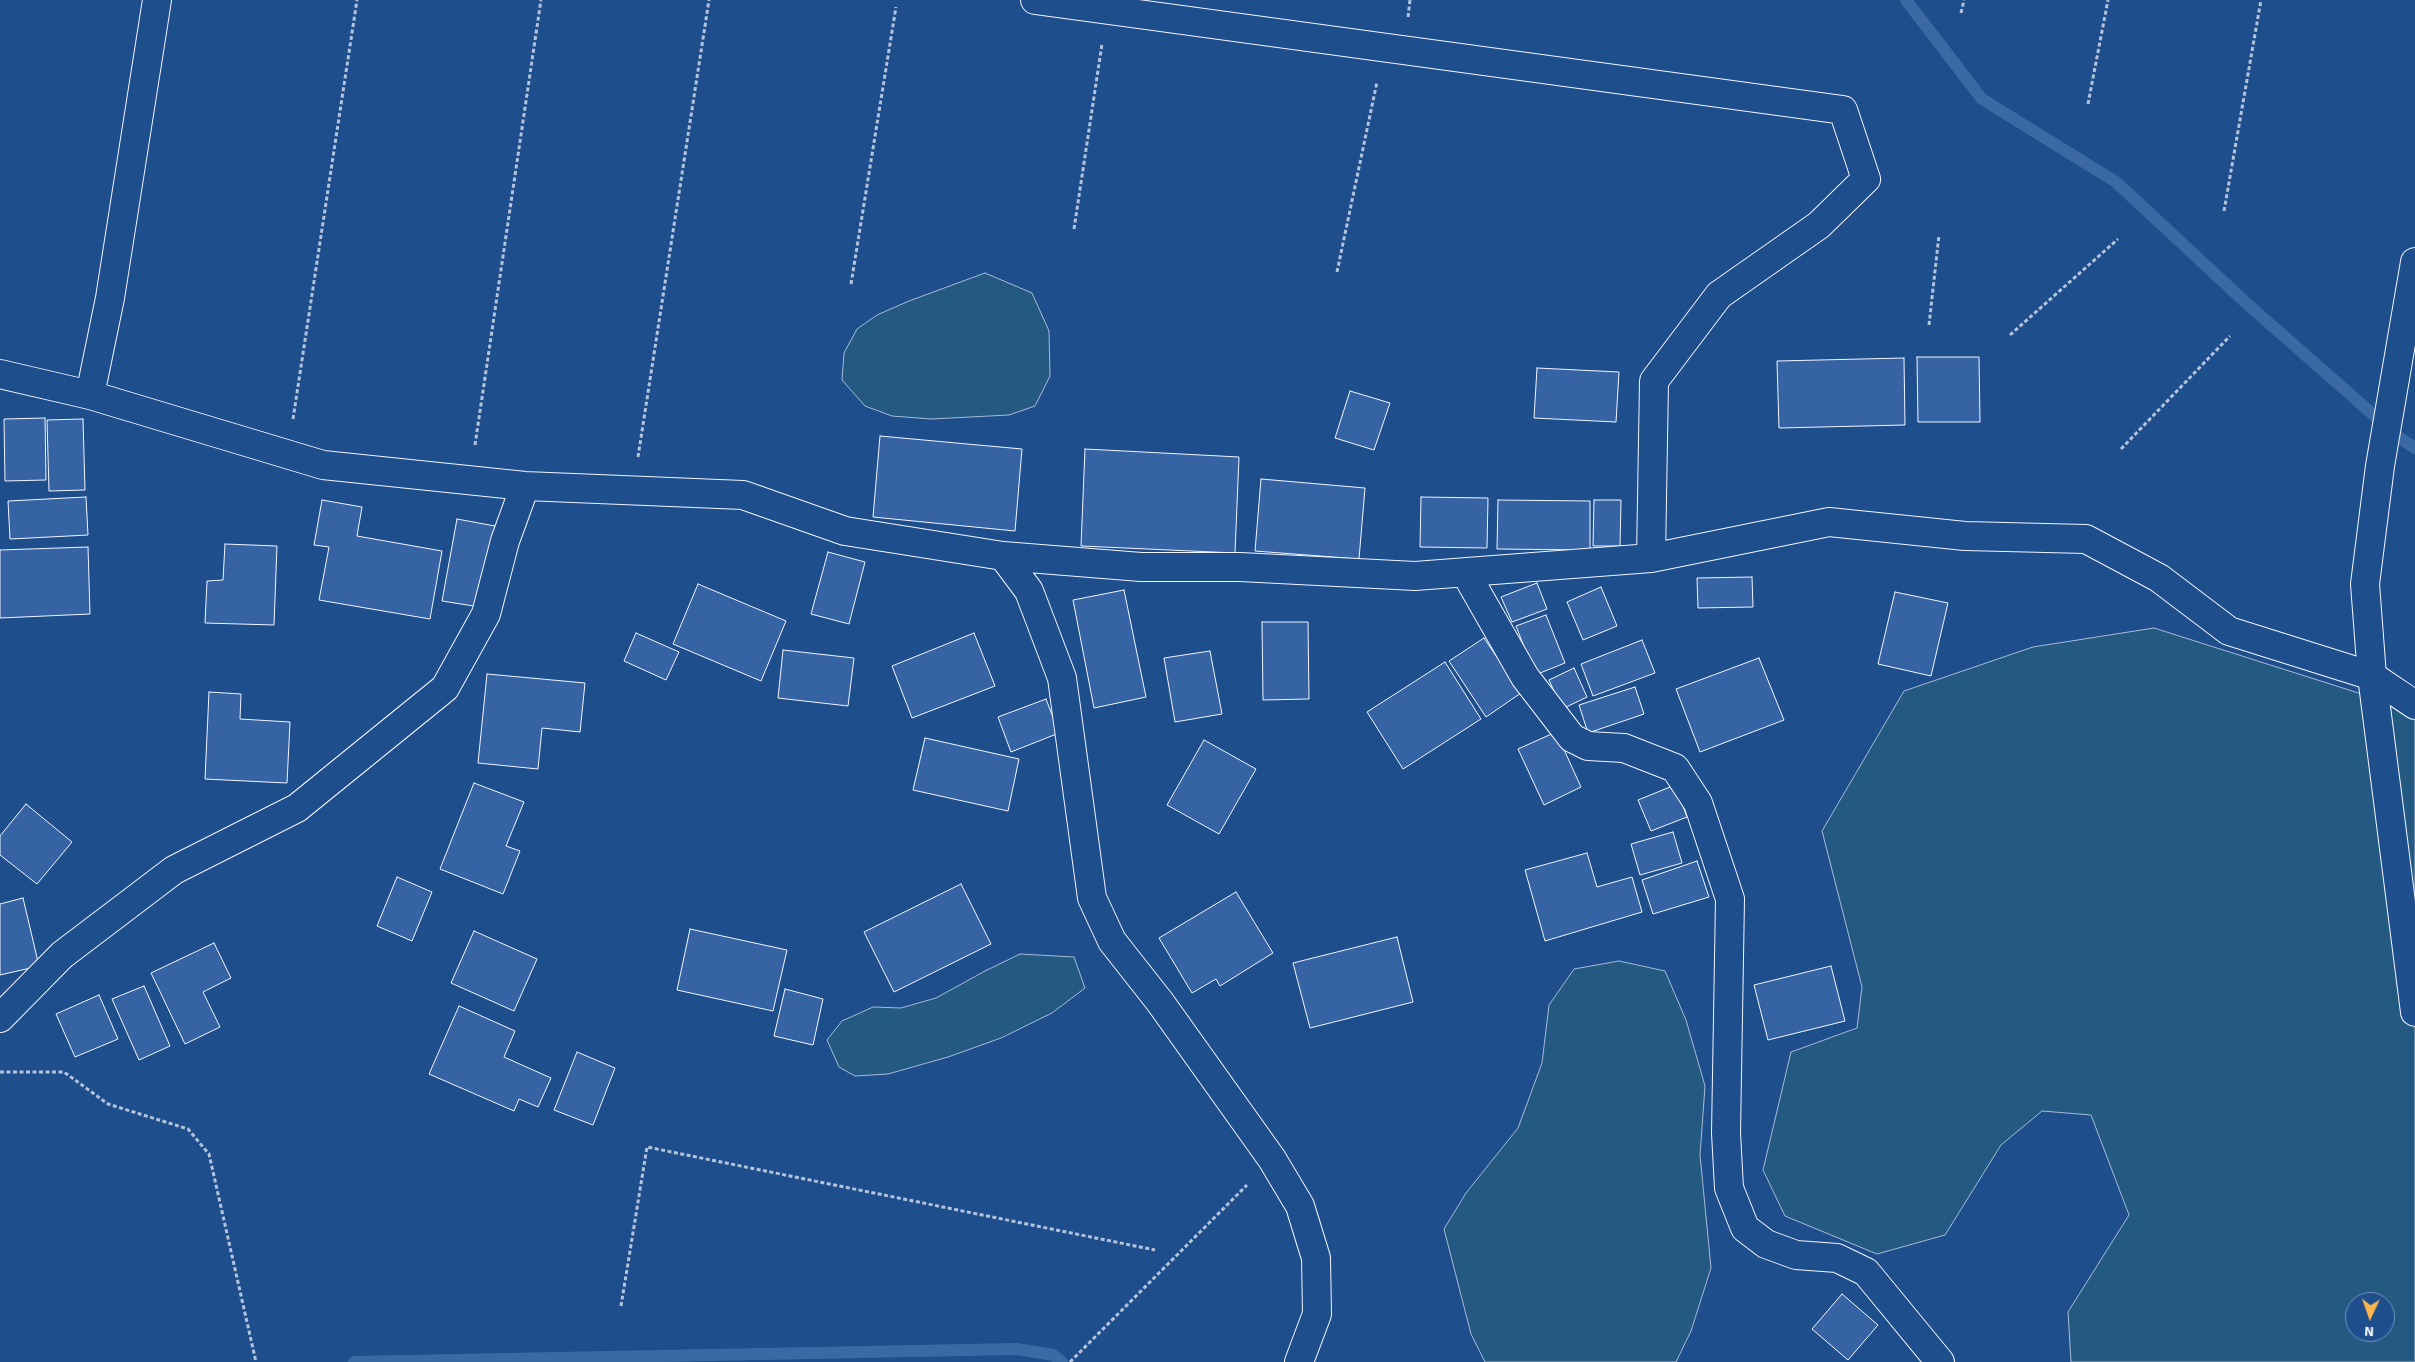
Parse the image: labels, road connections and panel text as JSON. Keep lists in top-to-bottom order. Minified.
{"north":"bottom"}
